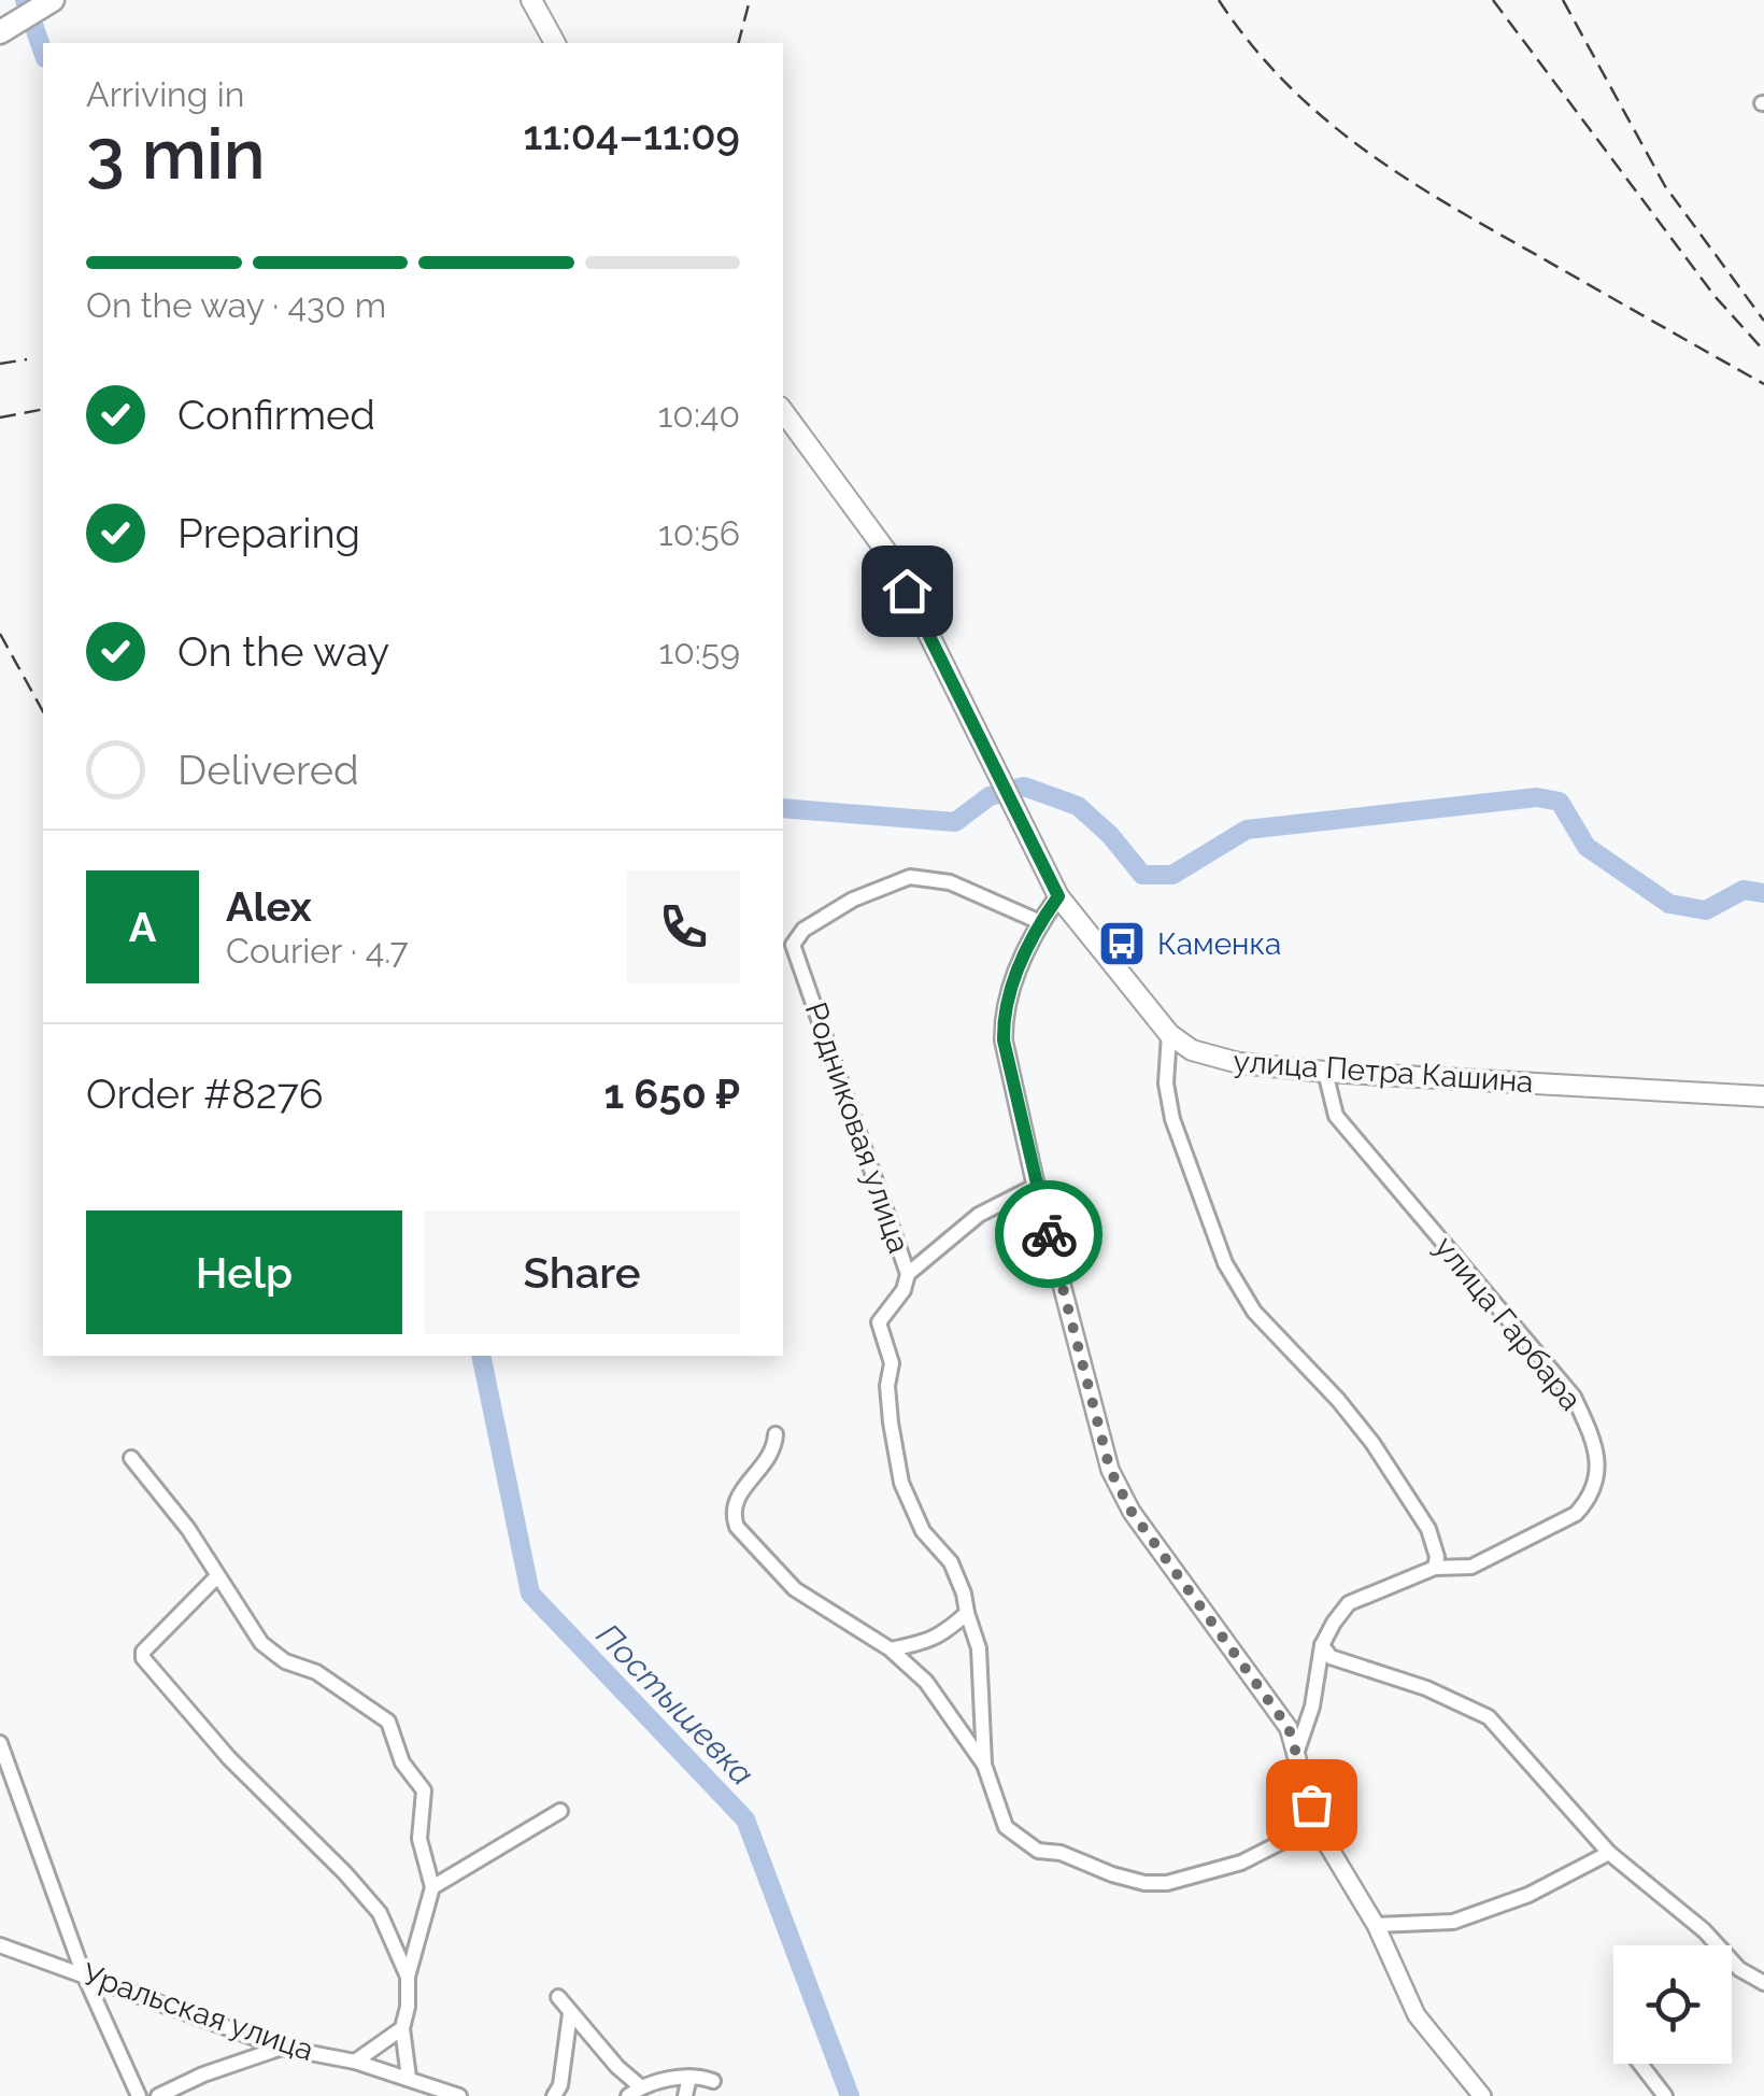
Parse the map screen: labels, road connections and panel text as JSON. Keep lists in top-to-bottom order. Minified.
{"streets":{"main road":["улица Петра Кашина"],"street":["Родниковая улица","улица Гарбара","Уральская улица"]},"crossings":[["улица Петра Кашина","улица Гарбара"]],"water":["Постышевка"],"places":{"bus stop":["Каменка"]},"page":{"heading":["3 min","Arriving in","11:04–11:09"],"panel":["Alex","Courier · 4.7","Order #8276","1 650 ₽"],"bar":"On the way · 430 m","list":[["Confirmed","10:40"],["Preparing","10:56"],["On the way","10:59"],"Delivered"],"round":"A","buttons":["Help","Share"]}}
